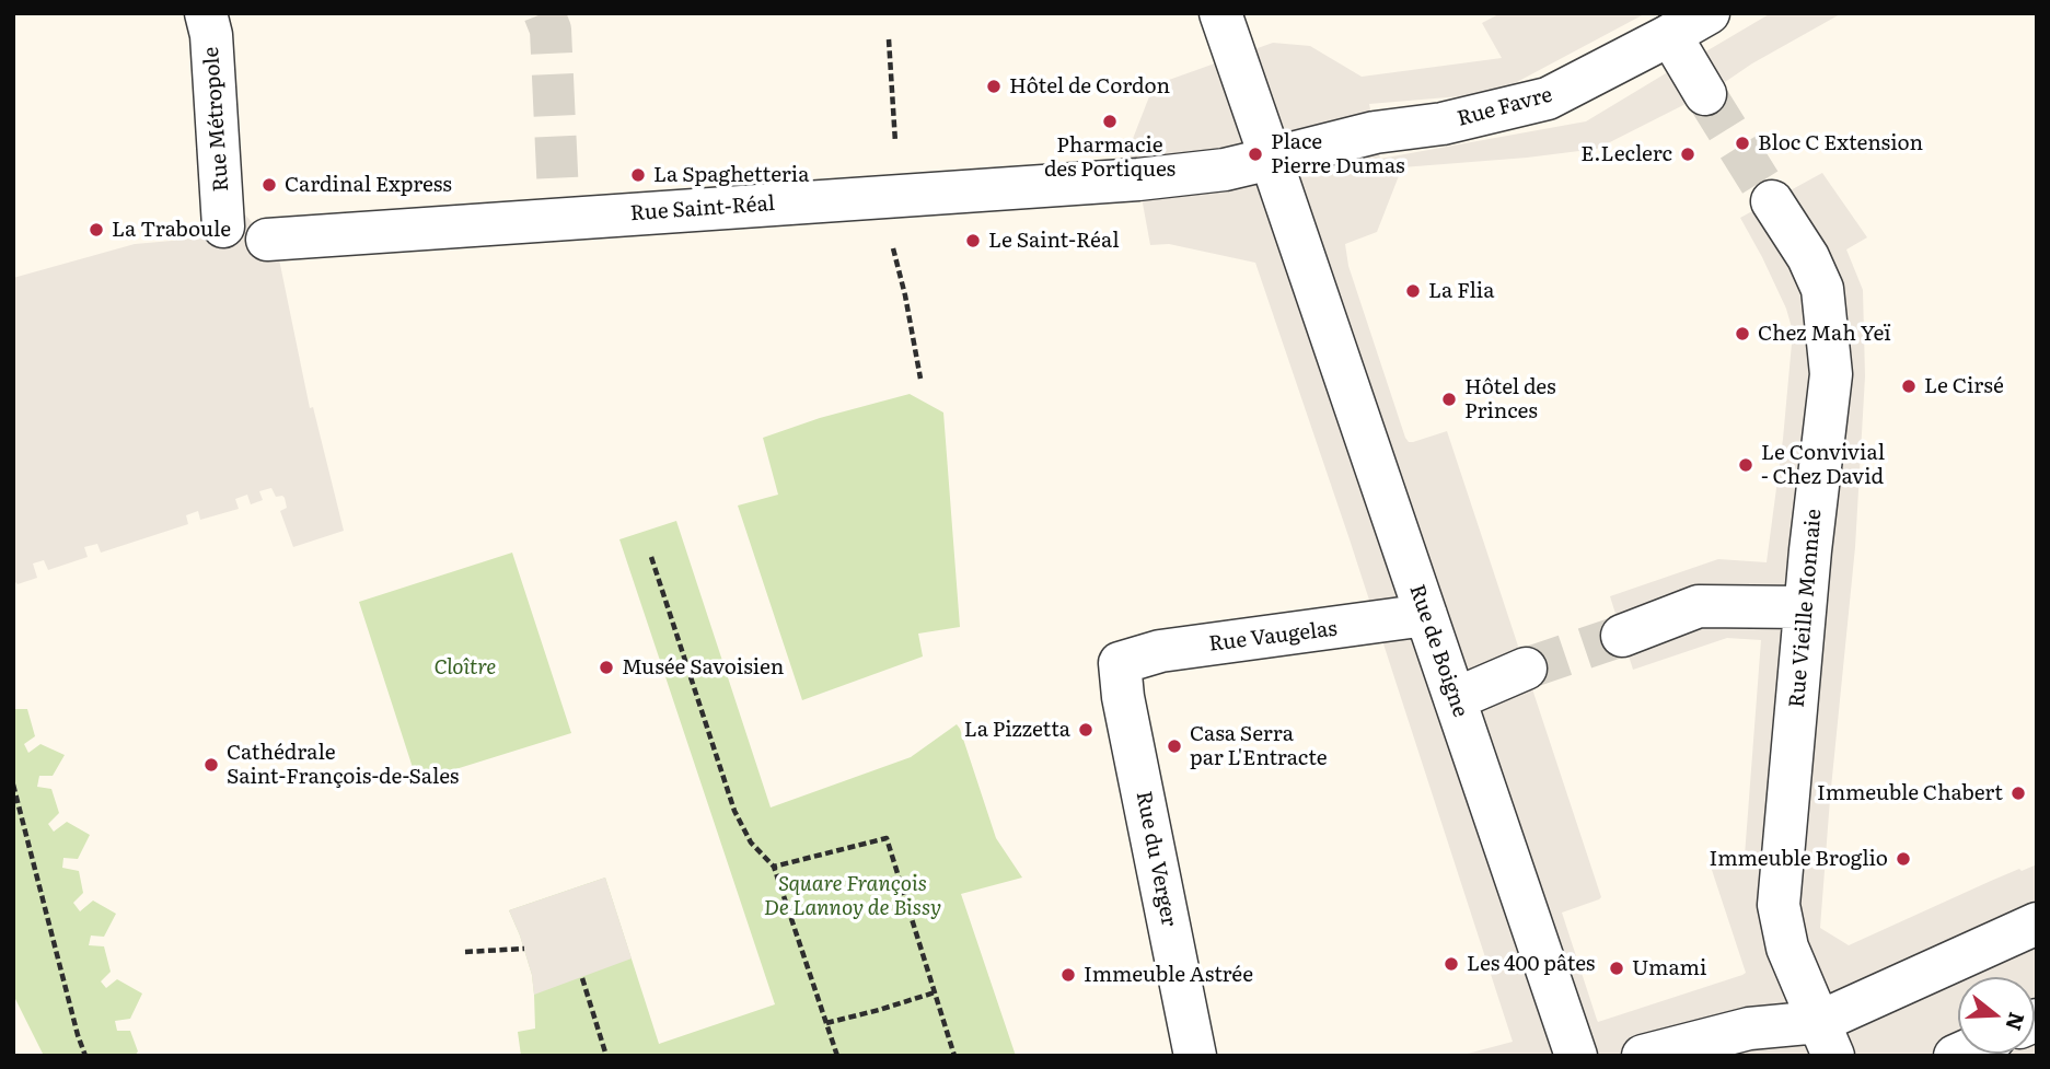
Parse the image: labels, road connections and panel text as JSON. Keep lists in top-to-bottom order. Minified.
{"streets":{"street":["Rue Favre","Rue Métropole","Rue Saint-Réal","Rue Vieille Monnaie","Rue Vaugelas","Rue de Boigne","Rue du Verger"]},"crossings":[["Rue Favre","Rue Saint-Réal"],["Rue Favre","Rue de Boigne"],["Rue Saint-Réal","Rue de Boigne"],["Rue Vaugelas","Rue de Boigne"],["Rue Vaugelas","Rue du Verger"]],"parks":["Cloître","Square François De Lannoy de Bissy"],"places":["Hôtel de Cordon","Pharmacie des Portiques","Bloc C Extension","Place Pierre Dumas","E.Leclerc","La Spaghetteria","Cardinal Express","La Traboule","Le Saint-Réal","La Flia","Chez Mah Yeï","Le Cirsé","Hôtel des Princes","Le Convivial - Chez David","Musée Savoisien","La Pizzetta","Casa Serra par L'Entracte","Cathédrale Saint-François-de-Sales","Immeuble Chabert","Immeuble Broglio","Les 400 pâtes","Umami","Immeuble Astrée"],"north":"right"}
